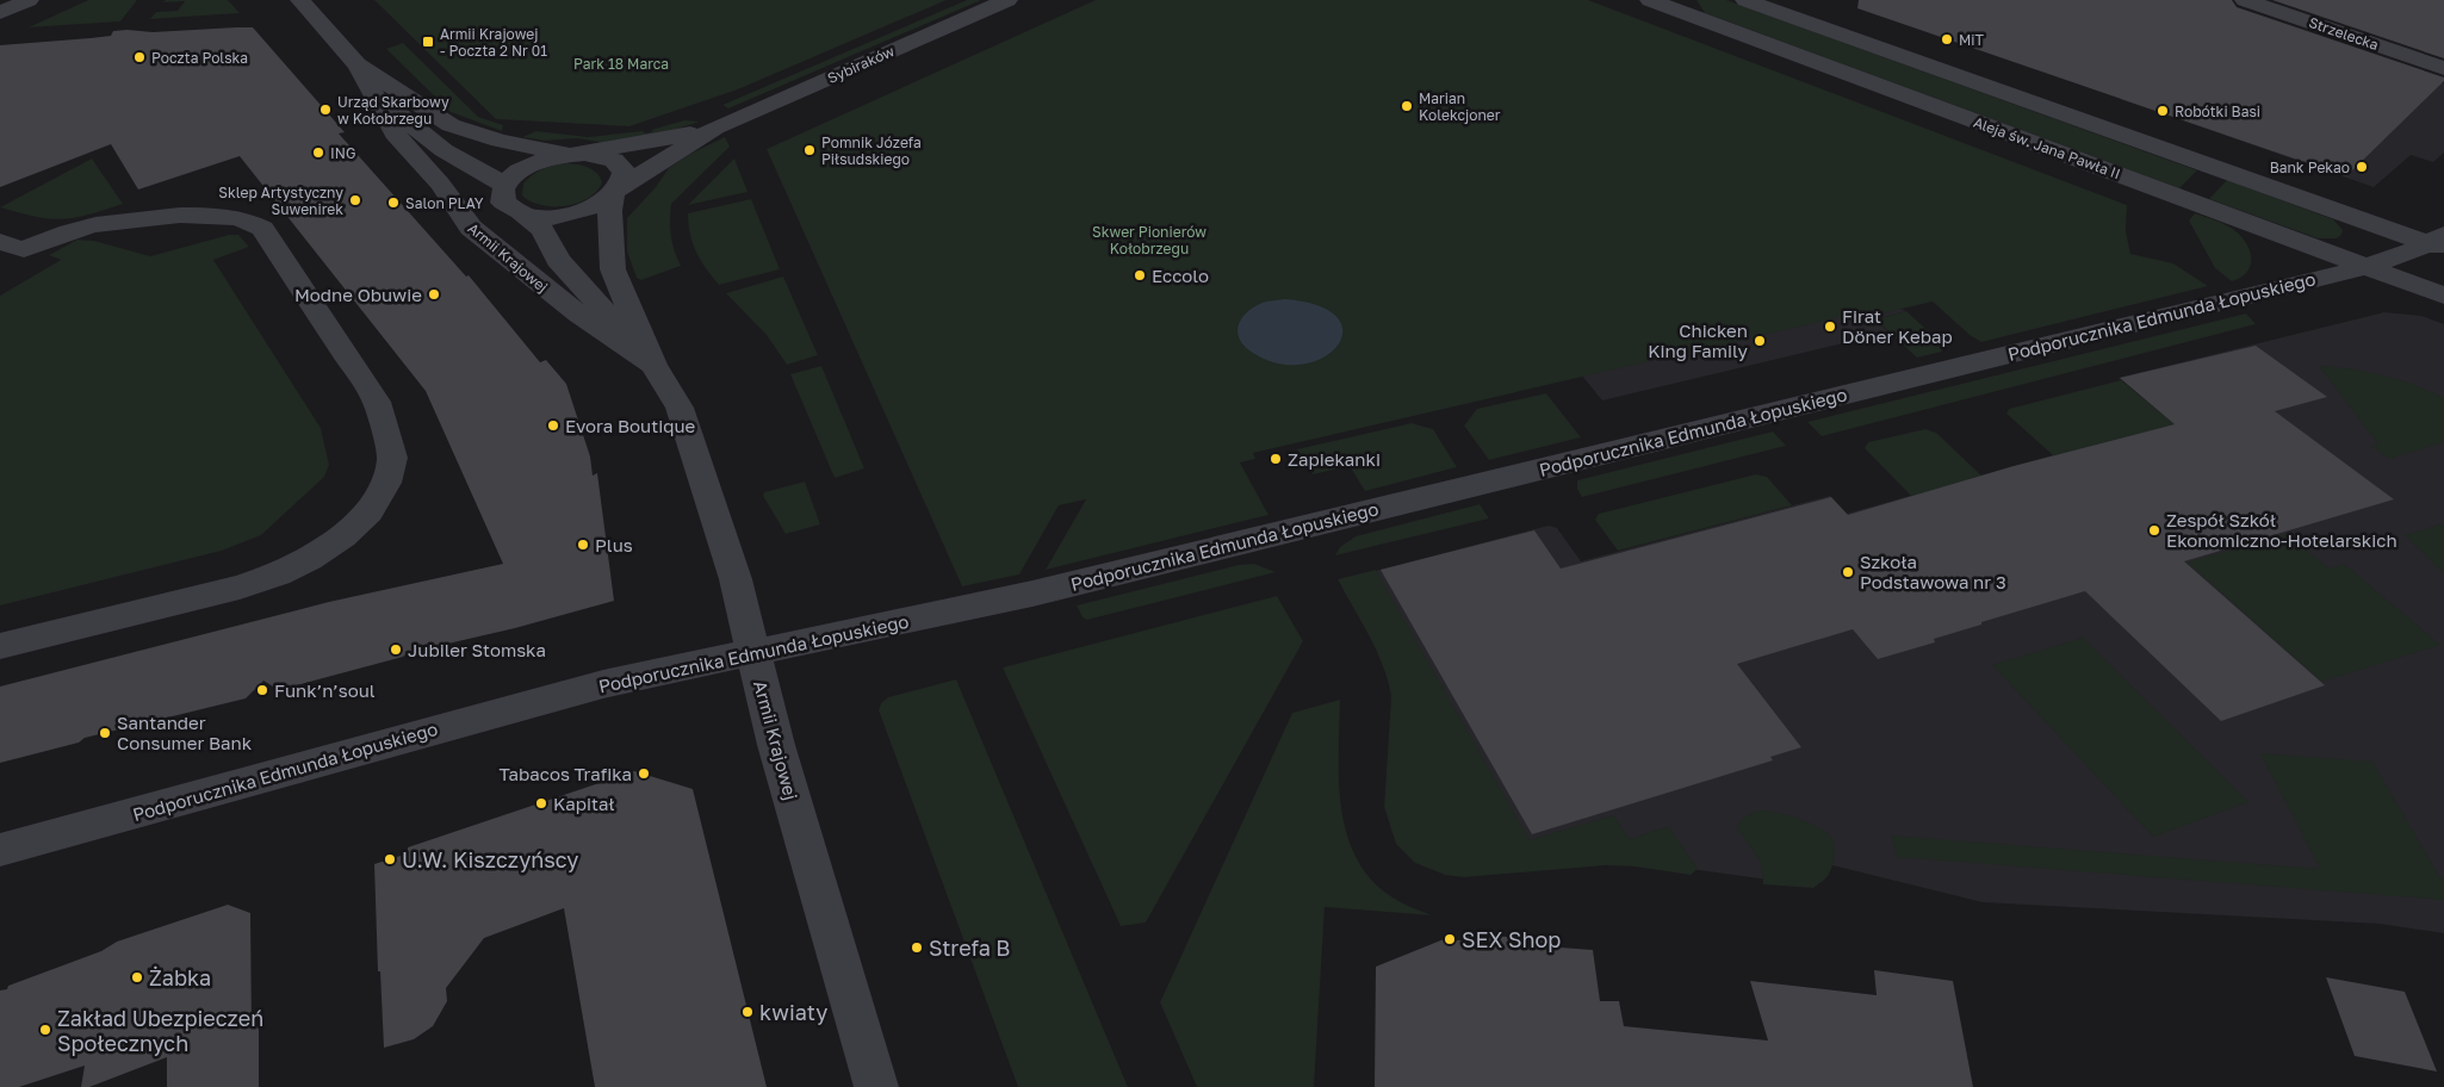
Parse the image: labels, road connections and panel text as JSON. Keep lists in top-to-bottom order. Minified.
{"streets":{"street":["Strzelecka","Sybiraków","Aleja św. Jana Pawła II","Armii Krajowej","Podporucznika Edmunda Łopuskiego"]},"crossings":[["Sybiraków","Armii Krajowej"],["Aleja św. Jana Pawła II","Podporucznika Edmunda Łopuskiego"],["Armii Krajowej","Podporucznika Edmunda Łopuskiego"]],"parks":["Park 18 Marca","Skwer Pionierów Kołobrzegu"],"places":{"other":["MiT","Poczta Polska","Marian Kolekcjoner","Urząd Skarbowy w Kołobrzegu","Robótki Basi","Pomnik Józefa Piłsudskiego","ING","Bank Pekao","Sklep Artystyczny Suwenirek","Salon PLAY","Eccolo","Modne Obuwie","Firat Döner Kebap","Chicken King Family","Evora Boutique","Zapiekanki","Zespół Szkół Ekonomiczno-Hotelarskich","Plus","Szkoła Podstawowa nr 3","Jubiler Stomska","Funk’n’soul","Santander Consumer Bank","Tabacos Trafika","Kapitał","U.W. Kiszczyńscy","SEX Shop","Strefa B","Żabka","kwiaty","Zakład Ubezpieczeń Społecznych"],"transit":["Armii Krajowej - Poczta 2 Nr 01"]}}
